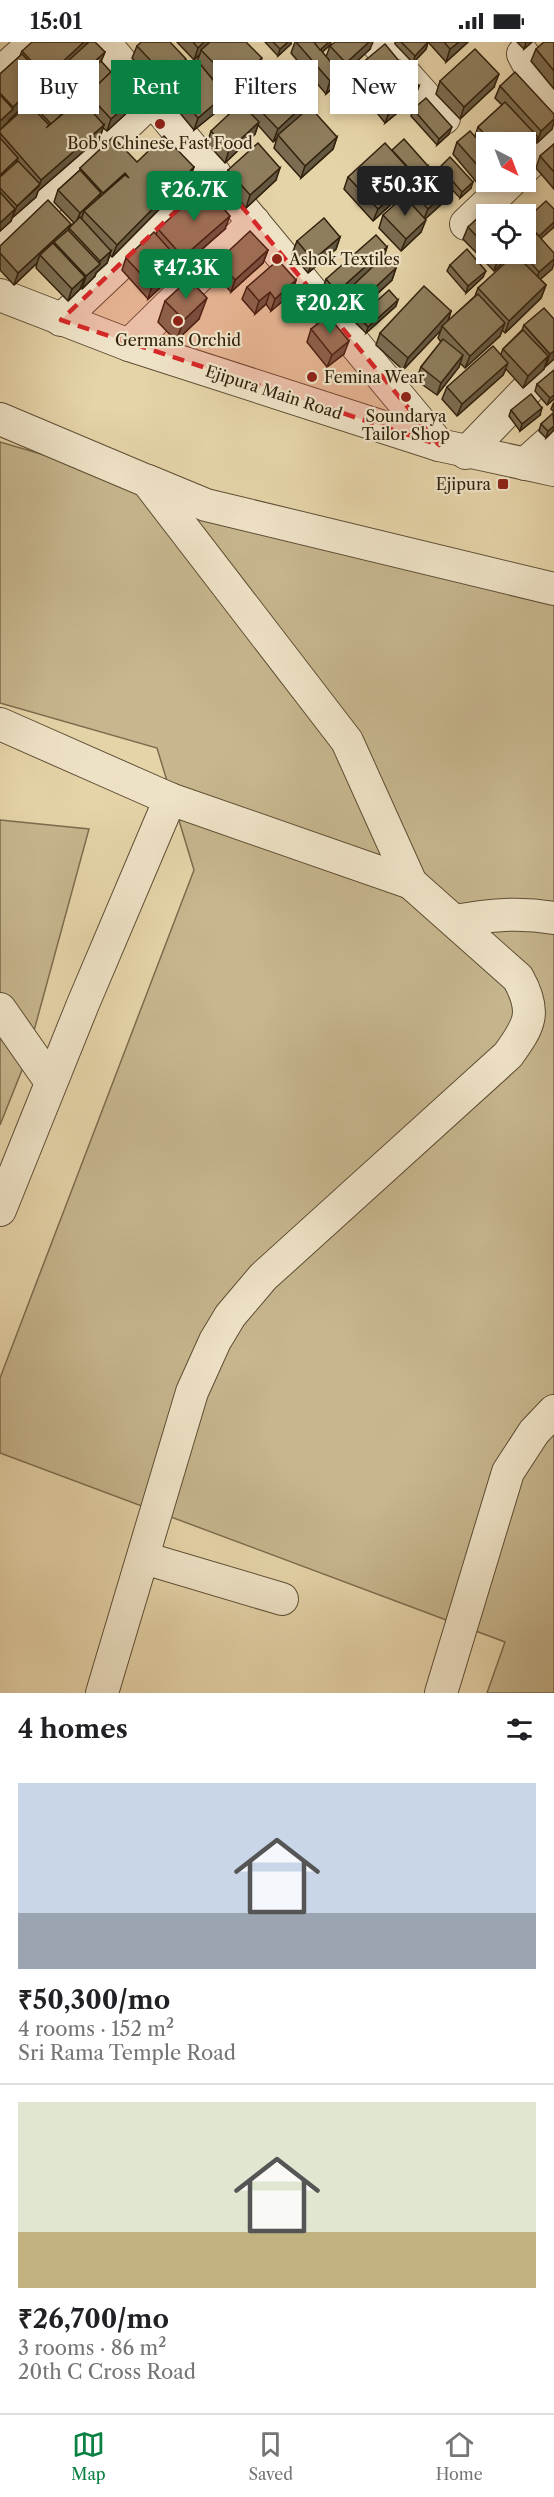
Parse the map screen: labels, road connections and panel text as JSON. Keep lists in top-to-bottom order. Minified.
{"streets":{"street":["Ejipura Main Road"]},"places":{"other":["Bob's Chinese Fast Food","Ashok Textiles","Germans Orchid","Femina Wear","Soundarya Tailor Shop"],"transit":["Ejipura"]},"north":"bottom right","page":{"status":"15:01","chip":["Buy","Rent","Filters","New"],"price":["₹50.3K","₹26.7K","₹47.3K","₹20.2K"],"heading":"4 homes","list":[{"name":"₹50,300/mo","note":"4 rooms · 152 m² · Sri Rama Temple Road"},{"name":"₹26,700/mo","note":"3 rooms · 86 m² · 20th C Cross Road"}],"tabs":["Map","Saved","Home"]}}
